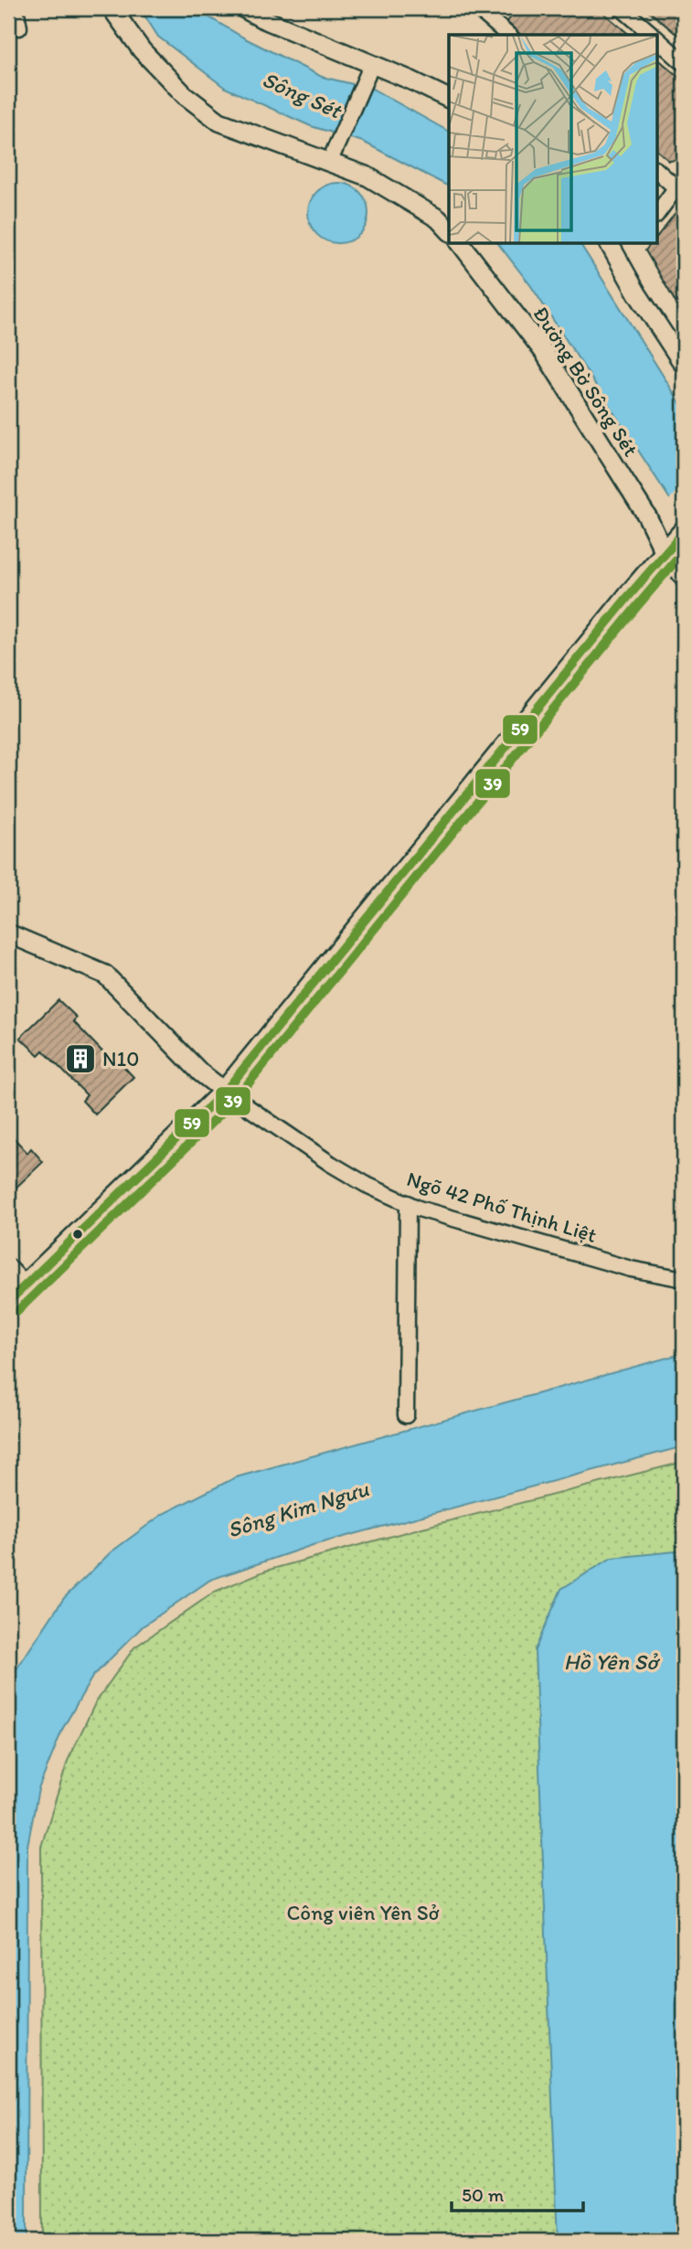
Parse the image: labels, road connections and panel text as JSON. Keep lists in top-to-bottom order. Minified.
{"streets":{"street":["Đường Bờ Sông Sét","Ngõ 42 Phố Thịnh Liệt"]},"water":["Sông Sét","Sông Kim Ngưu","Hồ Yên Sở"],"parks":["Công viên Yên Sở"],"places":{"building":["N10"]},"lines":["transit line 59","transit line 39"],"scale_bar":"50 m"}
